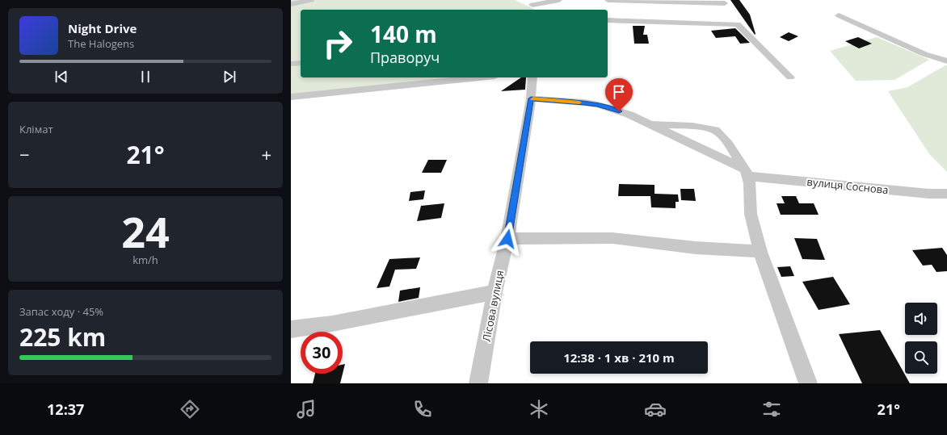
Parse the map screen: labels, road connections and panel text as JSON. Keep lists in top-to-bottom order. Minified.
{"streets":{"street":["вулиця Соснова","Лісова вулиця"]},"page":{"turn":["140 m","Праворуч"],"song":["Night Drive","The Halogens"],"tile":["Клімат",["24","km/h"],["Запас ходу · 45%","225 km"]],"heat":["−","21°","+"],"limit":"30","trip":"12:38 · 1 хв · 210 m","tabs":["12:37","21°"]}}
